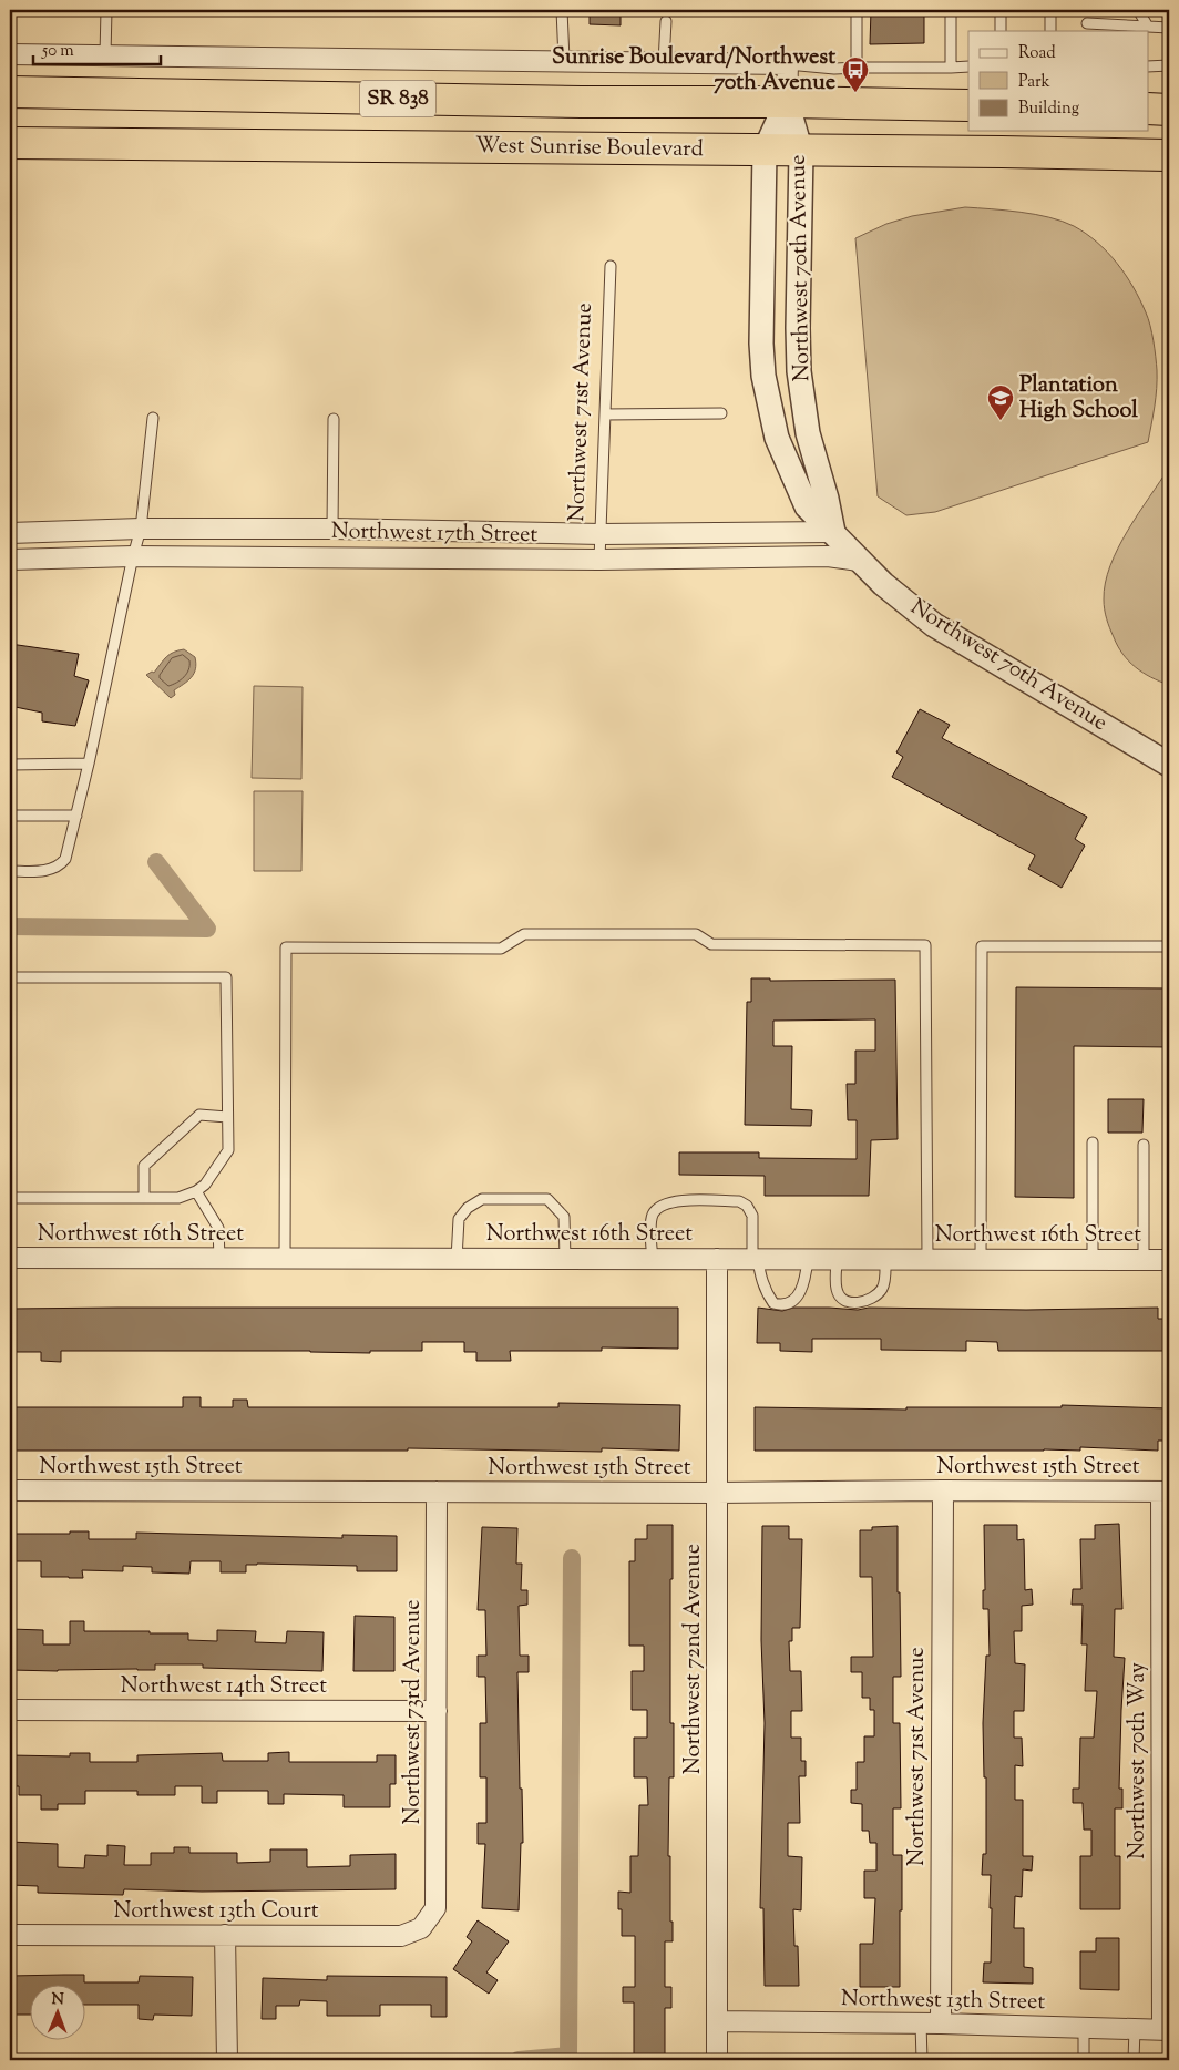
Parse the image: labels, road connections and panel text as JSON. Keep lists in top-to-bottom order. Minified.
{"streets":{"highway":["SR 838","West Sunrise Boulevard"],"street":["Northwest 70th Avenue","Northwest 71st Avenue","Northwest 17th Street","Northwest 16th Street","Northwest 15th Street","Northwest 72nd Avenue","Northwest 14th Street","Northwest 73rd Avenue","Northwest 70th Way","Northwest 13th Court","Northwest 13th Street"]},"crossings":[["West Sunrise Boulevard","Northwest 70th Avenue"],["Northwest 70th Avenue","Northwest 17th Street"],["Northwest 71st Avenue","Northwest 17th Street"],["Northwest 71st Avenue","Northwest 15th Street"],["Northwest 71st Avenue","Northwest 13th Street"],["Northwest 16th Street","Northwest 72nd Avenue"],["Northwest 15th Street","Northwest 72nd Avenue"],["Northwest 15th Street","Northwest 73rd Avenue"],["Northwest 15th Street","Northwest 70th Way"],["Northwest 72nd Avenue","Northwest 13th Street"],["Northwest 14th Street","Northwest 73rd Avenue"],["Northwest 73rd Avenue","Northwest 13th Court"],["Northwest 70th Way","Northwest 13th Street"]],"places":{"bus stop":["Sunrise Boulevard/Northwest 70th Avenue"],"school or university":["Plantation High School"]},"legend":["Road","Park","Building"],"scale_bar":"50 m","north":"top"}
